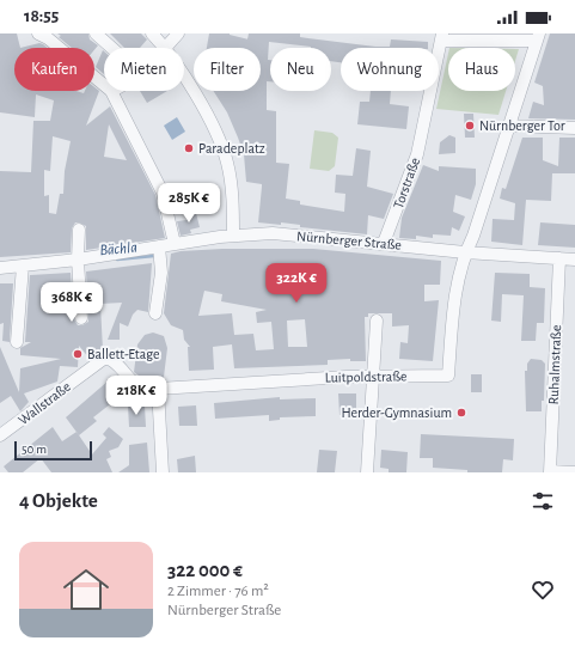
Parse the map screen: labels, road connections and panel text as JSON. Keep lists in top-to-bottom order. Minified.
{"streets":{"street":["Torstraße","Nürnberger Straße","Ruhalmstraße","Luitpoldstraße","Wallstraße"]},"crossings":[["Torstraße","Nürnberger Straße"],["Nürnberger Straße","Ruhalmstraße"],["Nürnberger Straße","Luitpoldstraße"],["Luitpoldstraße","Wallstraße"]],"water":["Bächla"],"places":["Nürnberger Tor","Paradeplatz","Ballett-Etage","Herder-Gymnasium"],"scale_bar":"50 m","page":{"status":"18:55","chip":["Kaufen","Mieten","Filter","Neu","Wohnung","Haus"],"price":["285K €","322K €","368K €","218K €"],"scale":"50 m","heading":"4 Objekte","list":[{"name":"322 000 €","note":"2 Zimmer · 76 m² · Nürnberger Straße"}]}}
